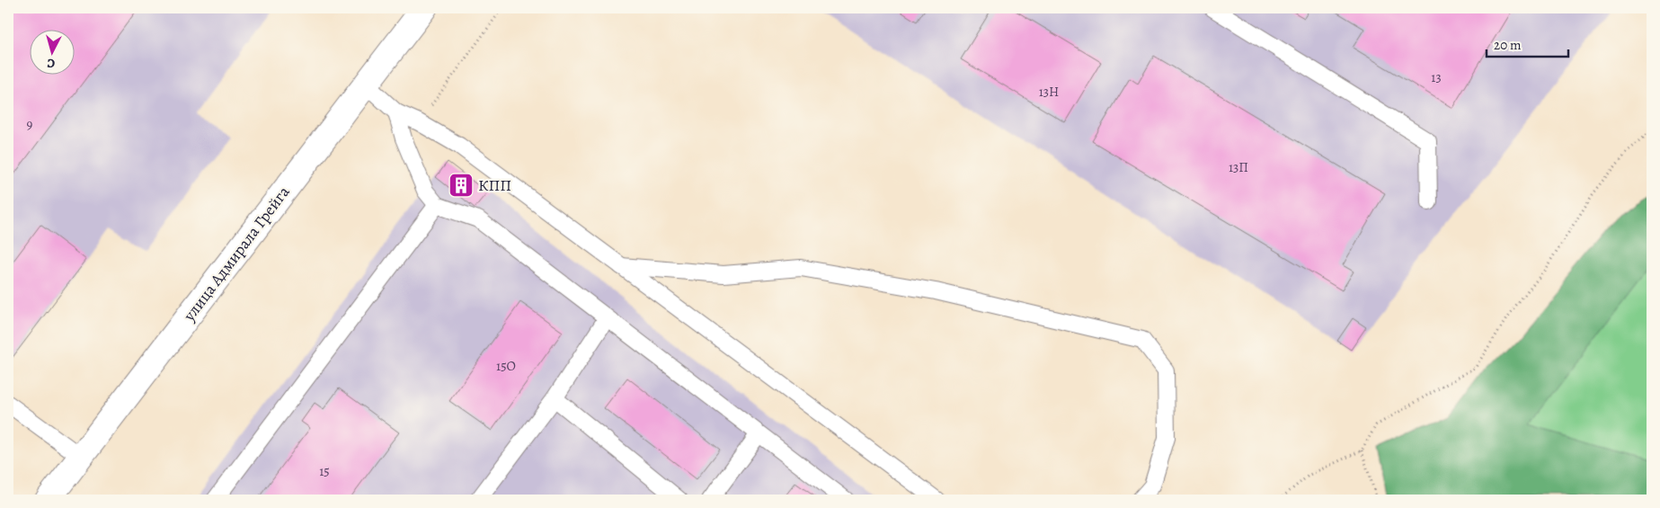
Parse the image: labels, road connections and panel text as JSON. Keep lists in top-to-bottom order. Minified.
{"streets":{"street":["улица Адмирала Грейга"]},"places":{"building":["КПП"]},"house_numbers":["13","13Н","9","13П","15О","15"],"scale_bar":"20 m","north":"bottom"}
